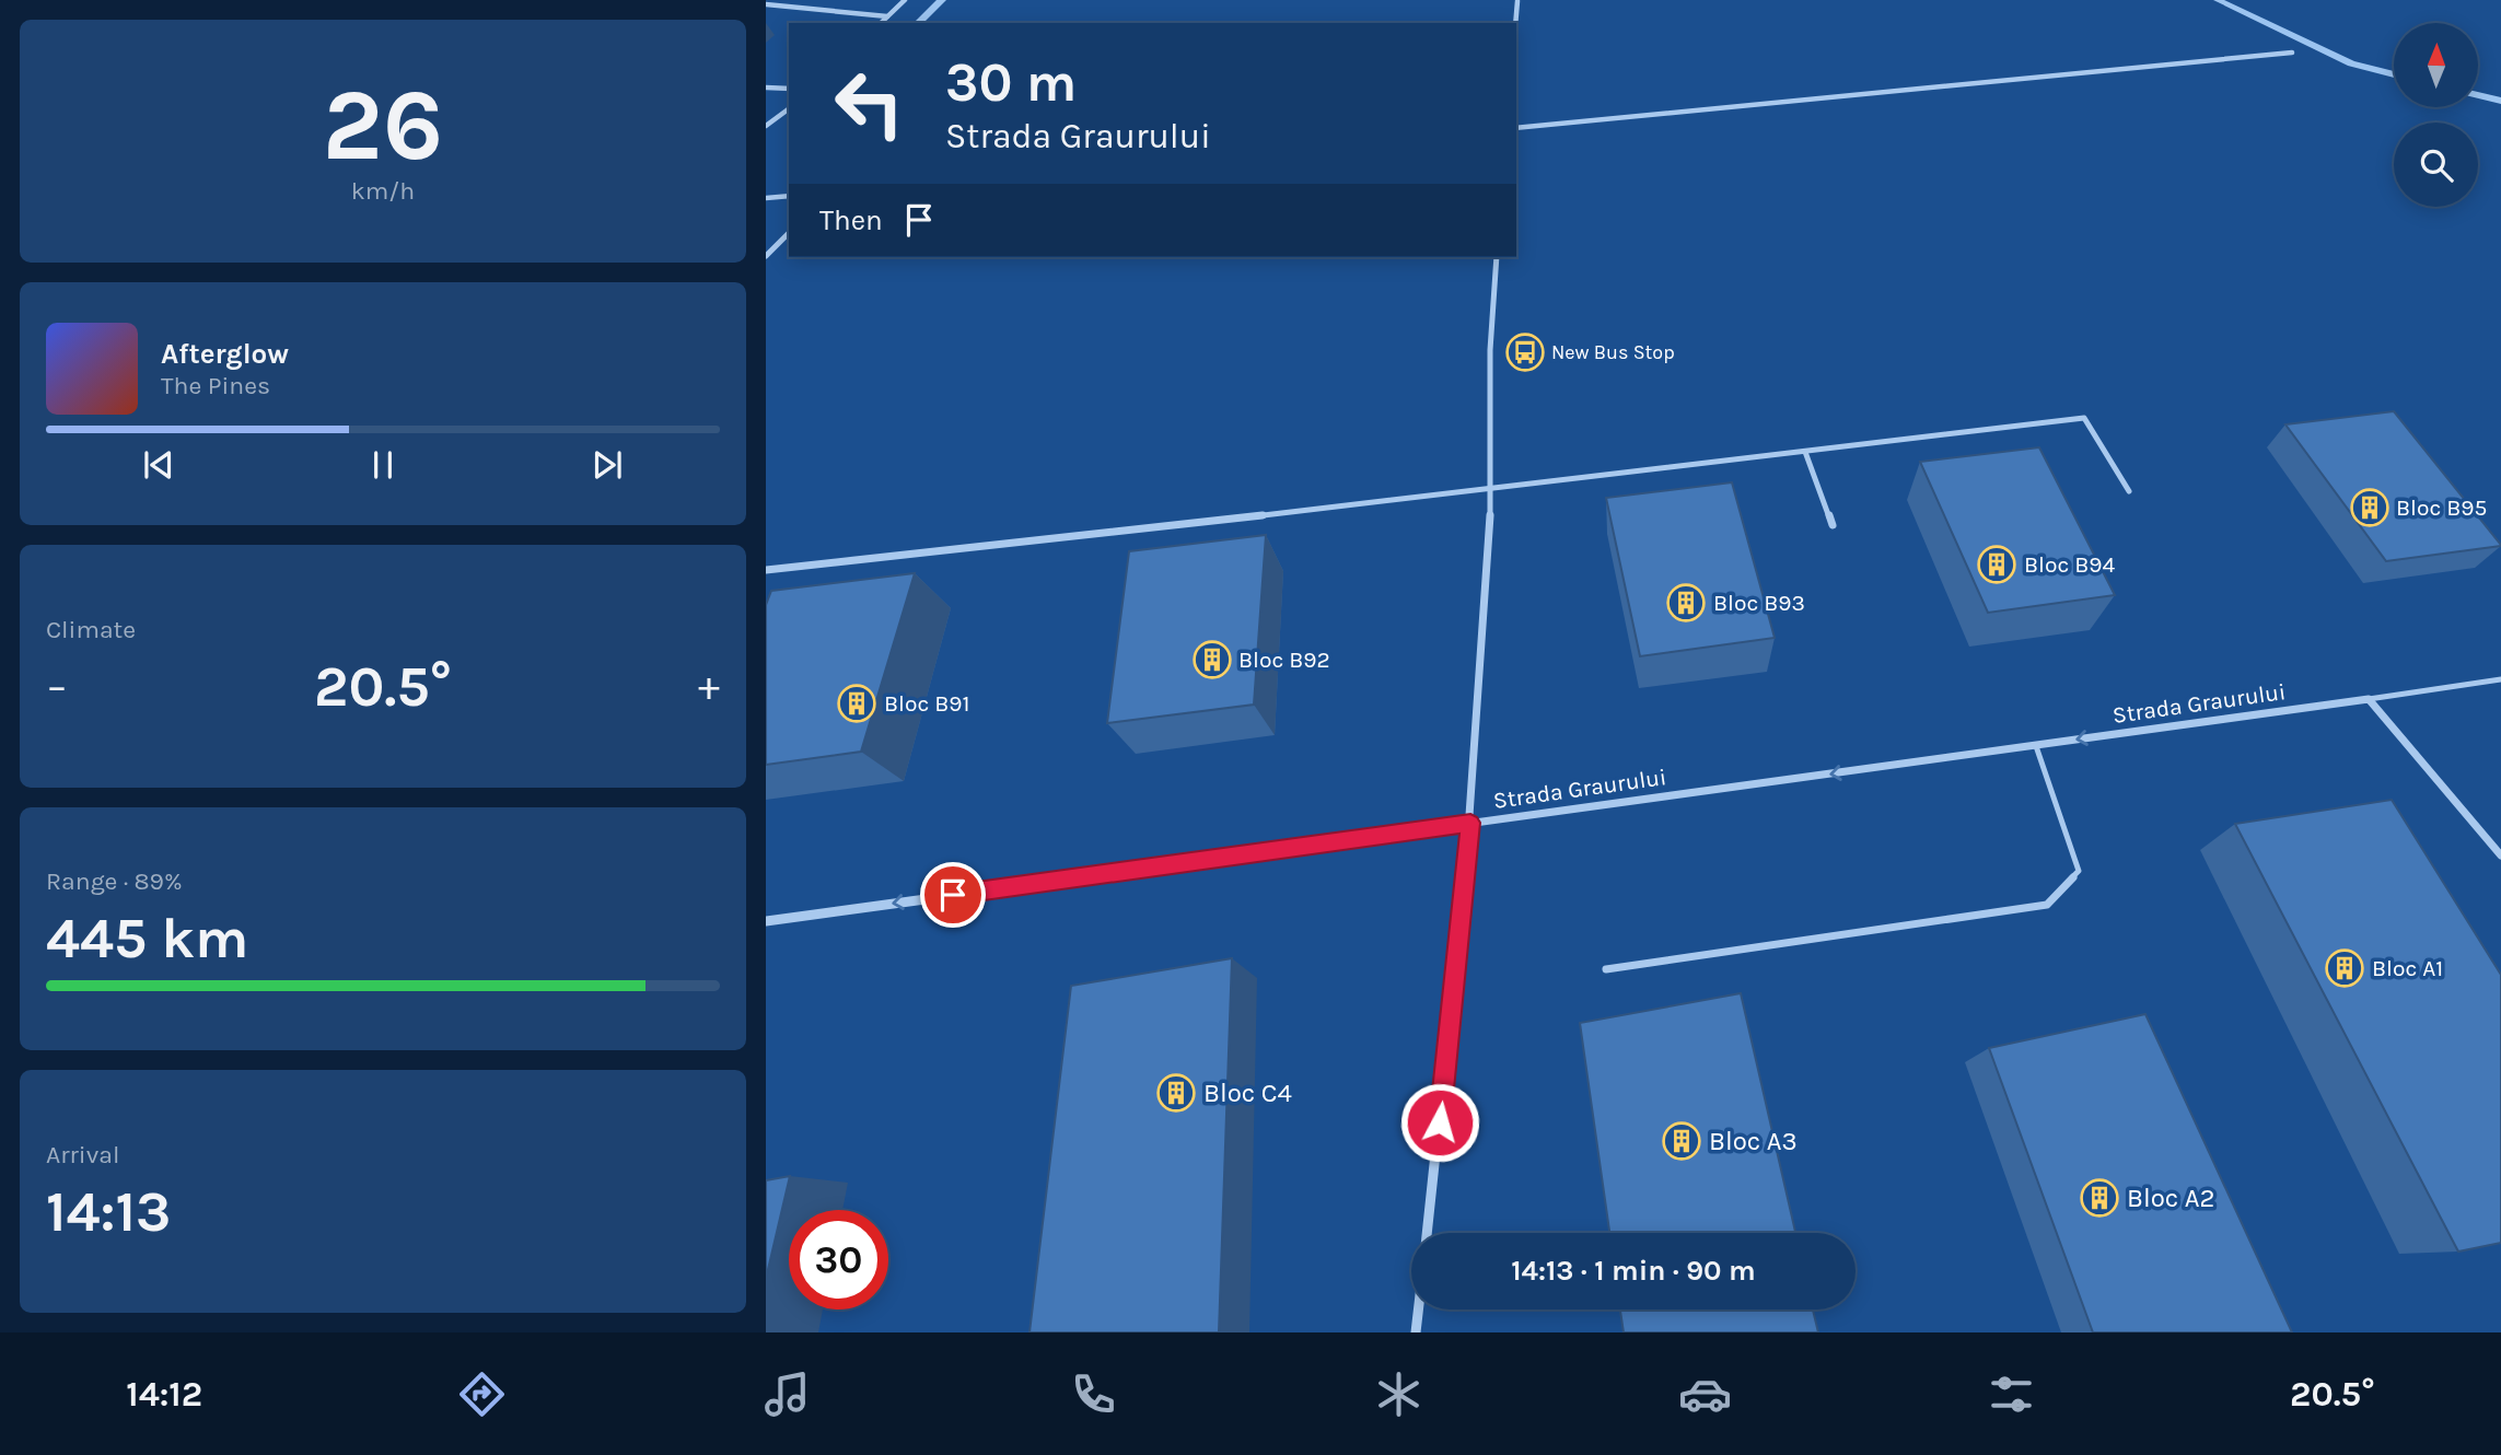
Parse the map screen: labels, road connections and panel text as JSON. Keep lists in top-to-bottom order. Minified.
{"streets":{"street":["Strada Graurului"]},"one_way":["Strada Graurului"],"places":{"bus stop":["New Bus Stop"],"building":["Bloc B95","Bloc B94","Bloc B93","Bloc B92","Bloc B91","Bloc A1","Bloc C4","Bloc A3","Bloc A2"]},"north":"top","page":{"tile":[["26","km/h"],"Climate",["Range · 89%","445 km"],["Arrival","14:13"]],"turn":["30 m","Strada Graurului"],"then":"Then","song":["Afterglow","The Pines"],"heat":["−","20.5°","+"],"limit":"30","trip":"14:13 · 1 min · 90 m","tabs":["14:12","20.5°"]}}
